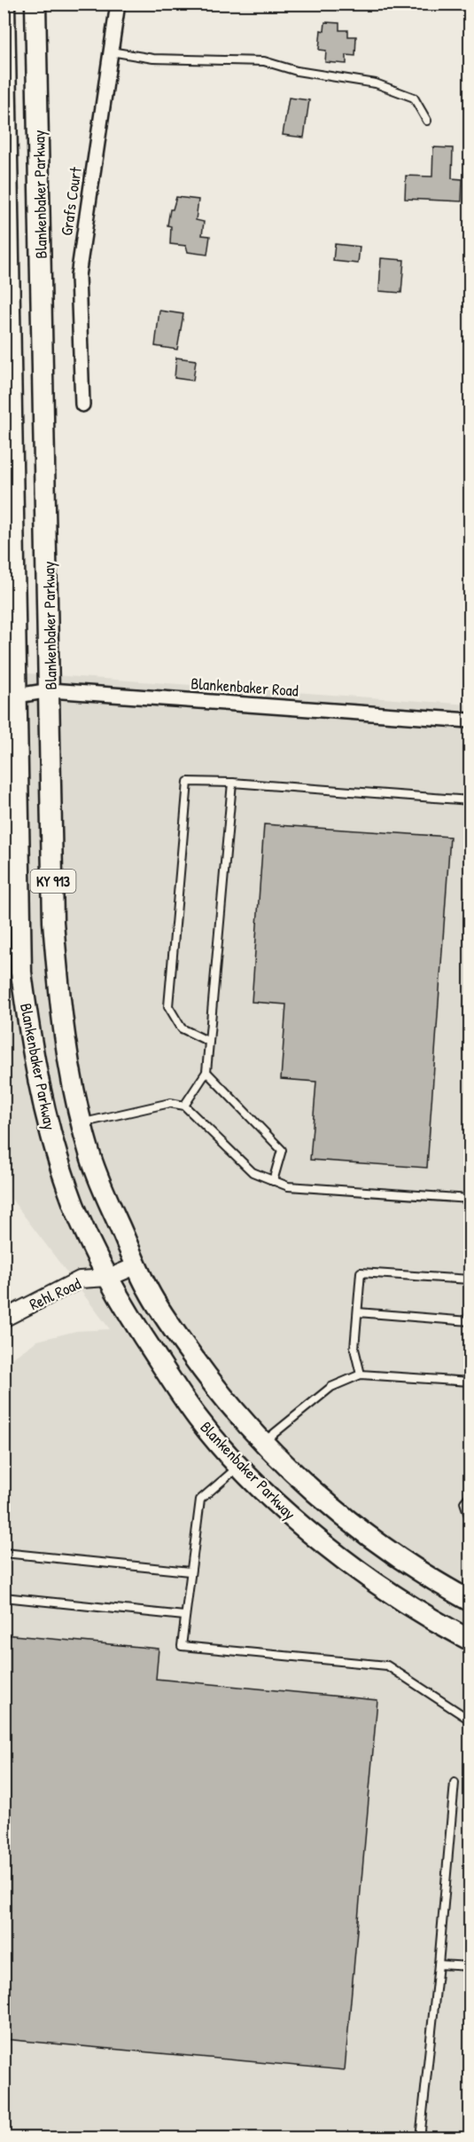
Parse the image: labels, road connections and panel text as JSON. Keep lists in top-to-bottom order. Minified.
{"streets":{"main road":["Blankenbaker Parkway","KY 913"],"street":["Grafs Court","Blankenbaker Road","Rehl Road"]},"crossings":[["Blankenbaker Parkway","Blankenbaker Road"],["Blankenbaker Parkway","Rehl Road"]]}
